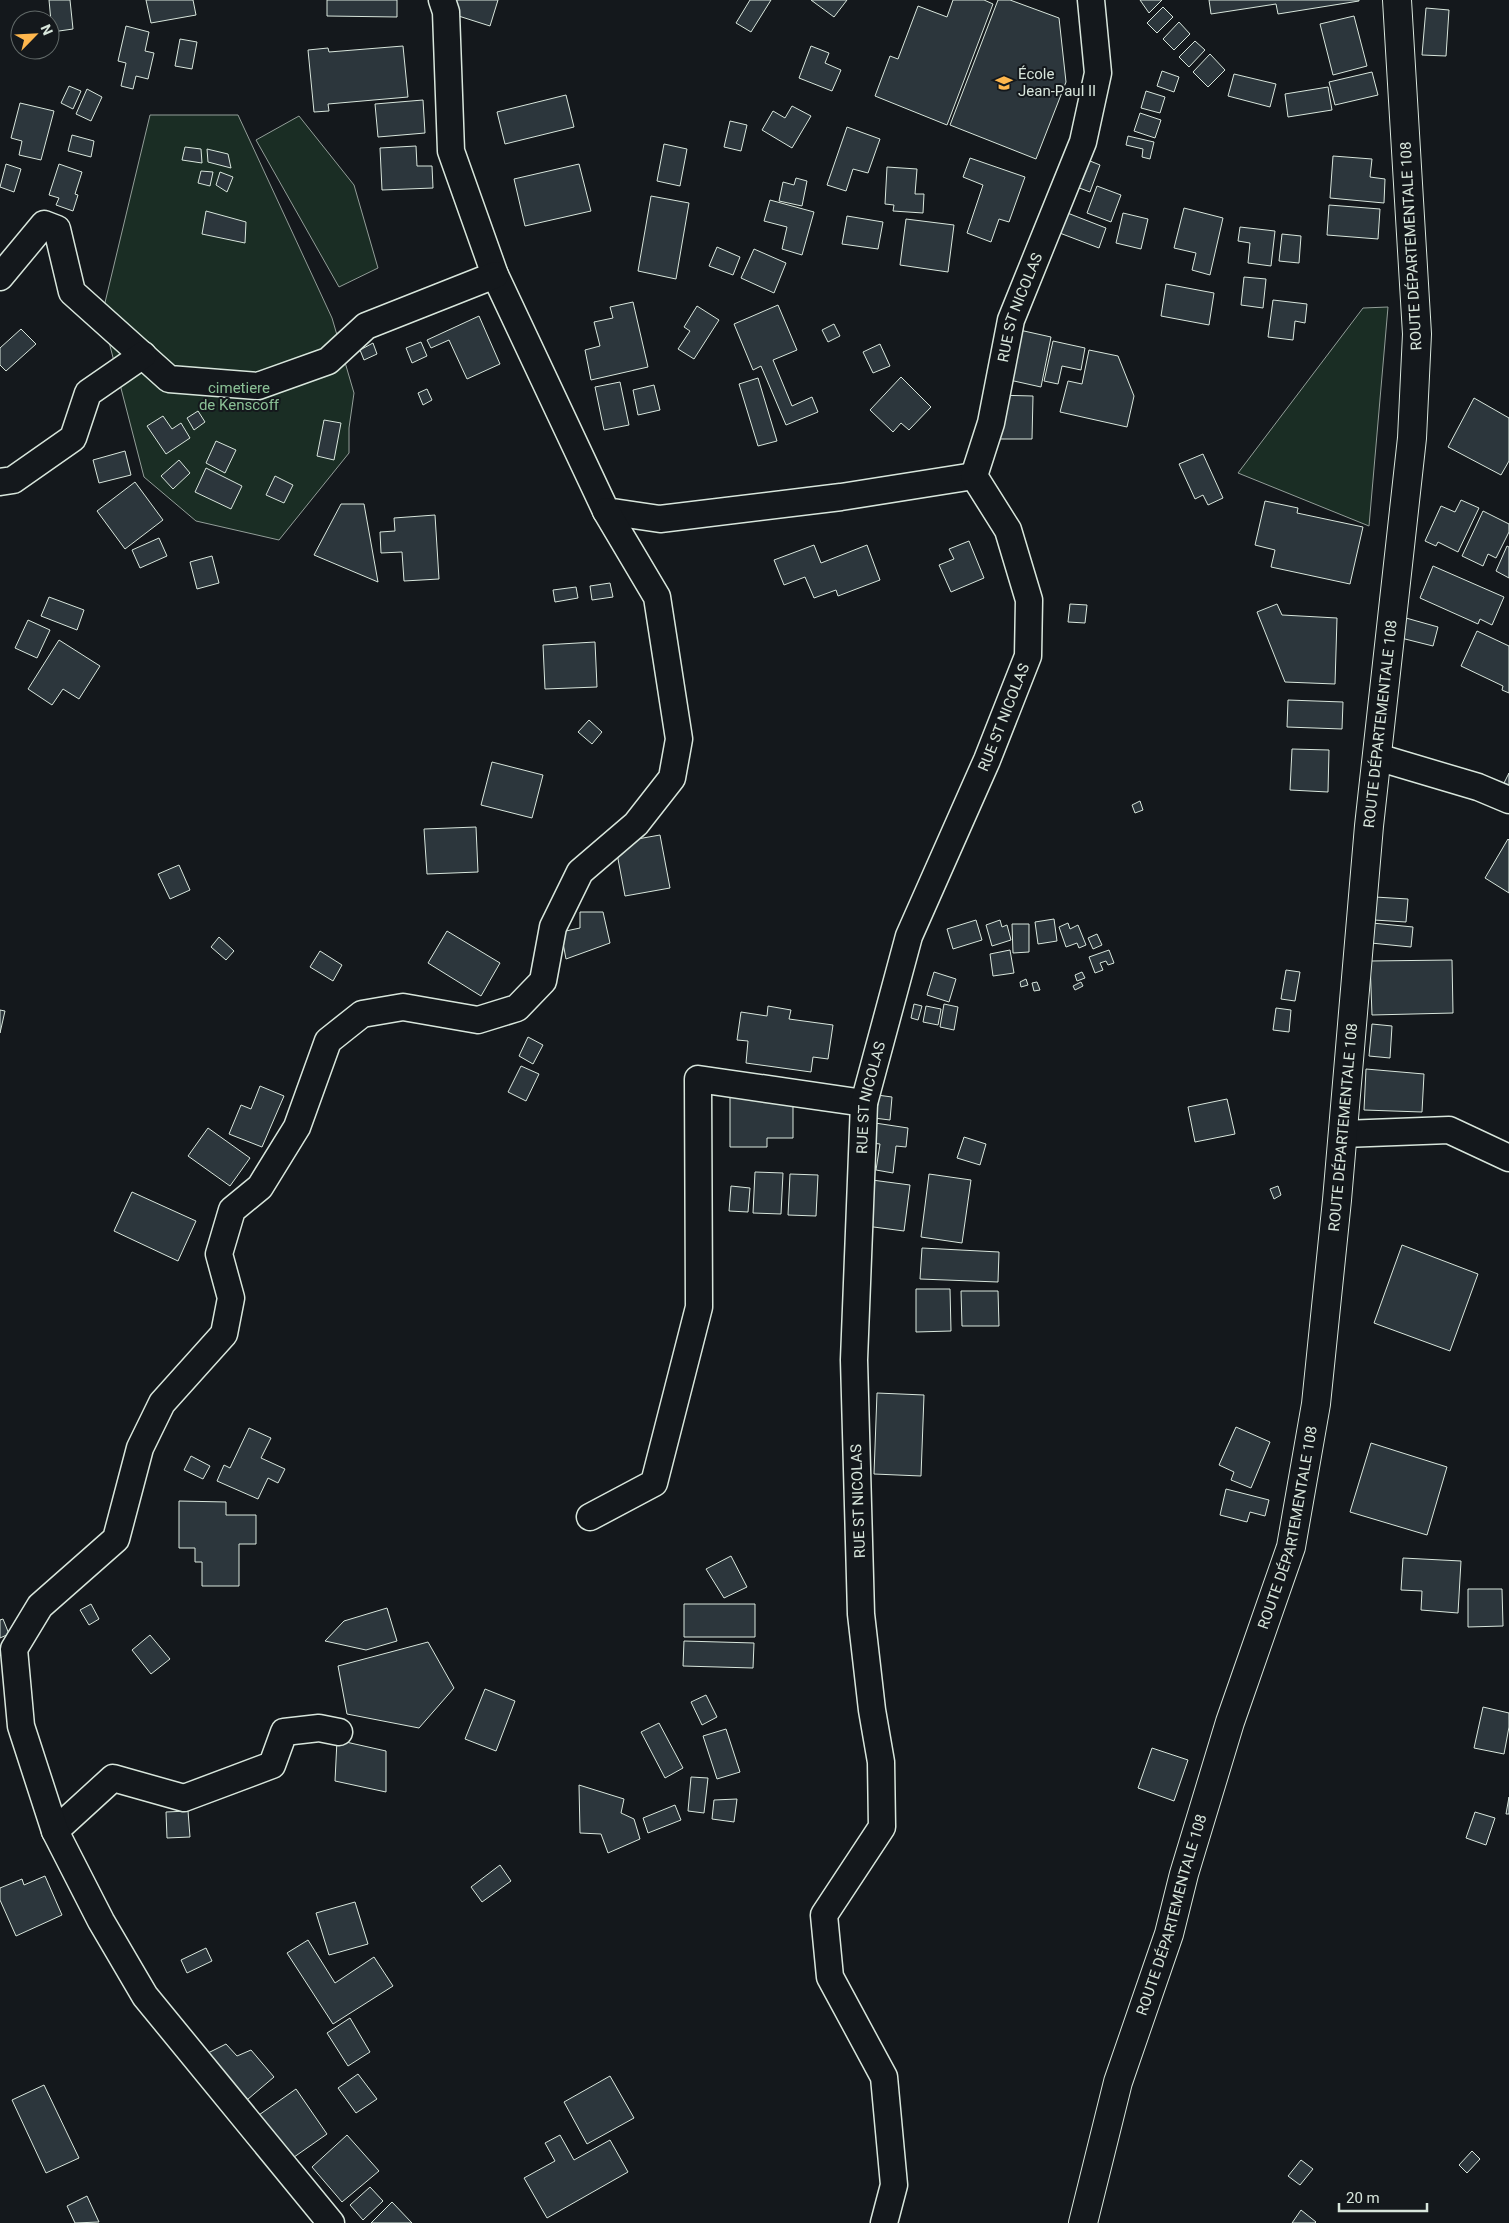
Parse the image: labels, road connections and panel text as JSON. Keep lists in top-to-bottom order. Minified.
{"streets":{"main road":["ROUTE DÉPARTEMENTALE 108"],"street":["RUE ST NICOLAS"]},"parks":["cimetiere de Kenscoff"],"places":{"school or university":["École Jean-Paul II"]},"scale_bar":"20 m","north":"top right"}
